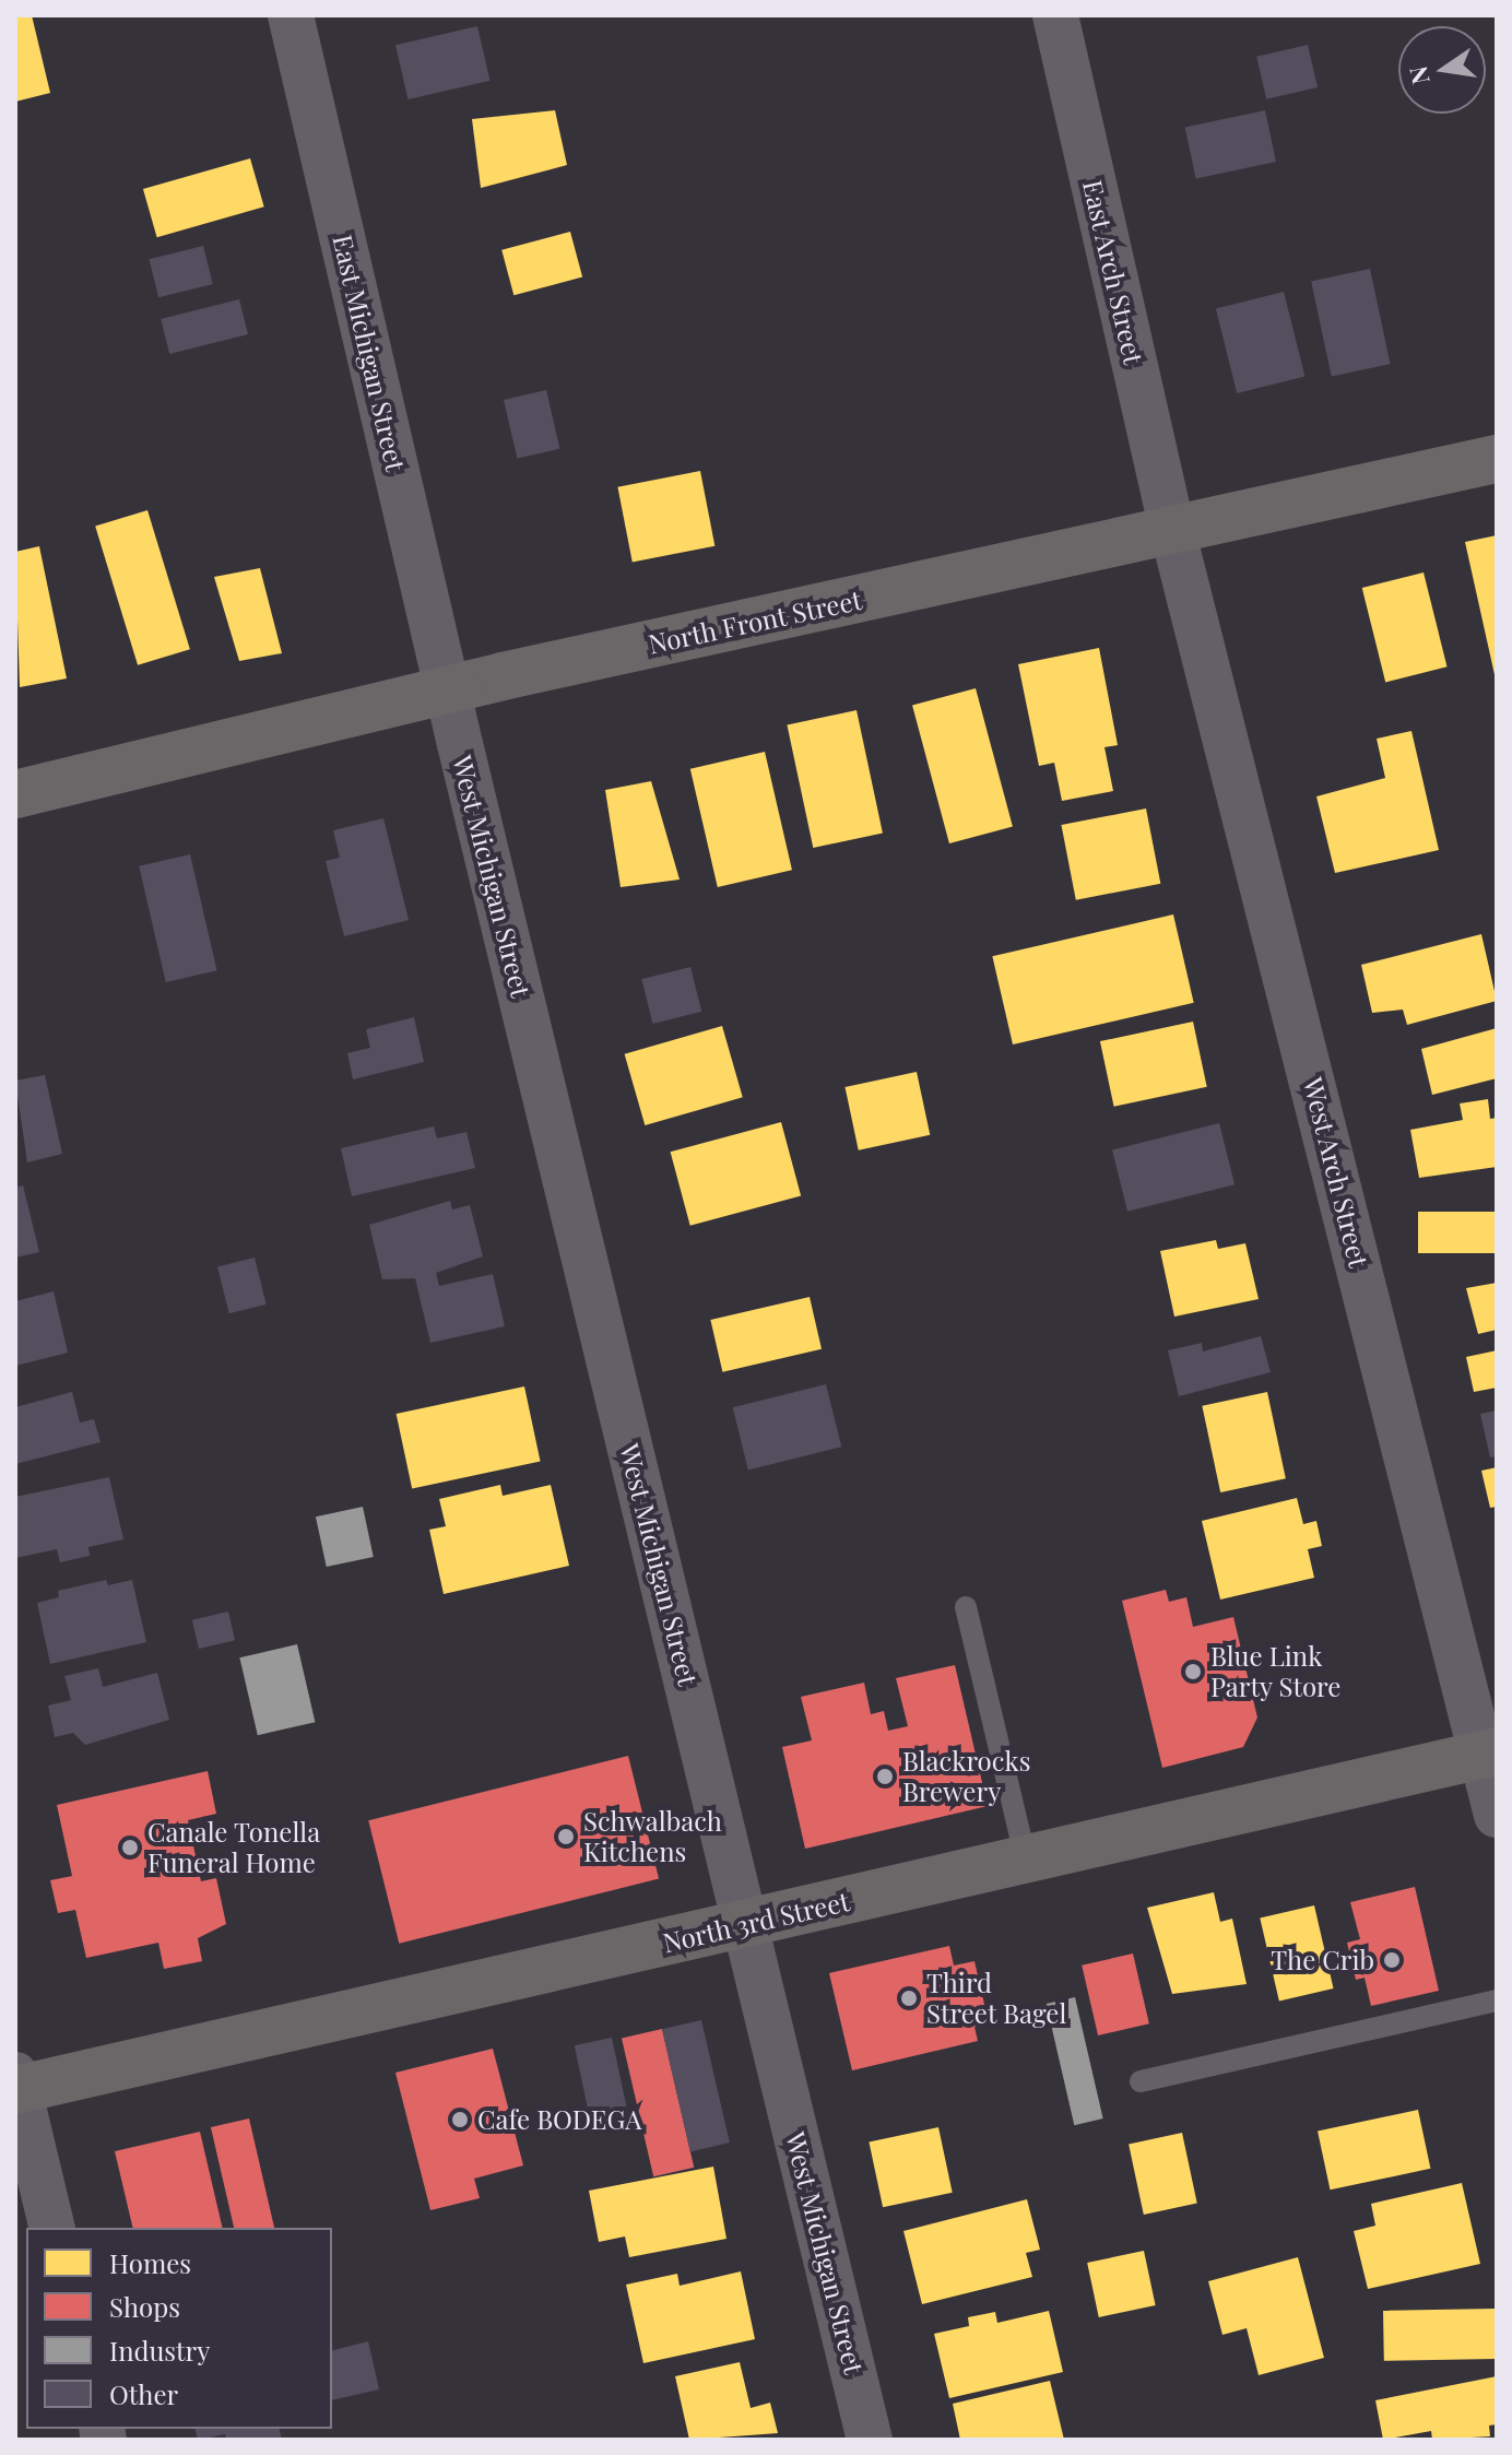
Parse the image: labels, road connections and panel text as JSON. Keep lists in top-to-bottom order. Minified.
{"streets":{"street":["East Arch Street","East Michigan Street","North Front Street","West Michigan Street","West Arch Street","North 3rd Street"]},"crossings":[["East Arch Street","North Front Street"],["East Arch Street","West Arch Street"],["East Michigan Street","North Front Street"],["East Michigan Street","West Michigan Street"],["North Front Street","West Michigan Street"],["North Front Street","West Arch Street"],["West Michigan Street","North 3rd Street"],["West Arch Street","North 3rd Street"]],"places":["Blue Link Party Store","Blackrocks Brewery","Schwalbach Kitchens","Canale Tonella Funeral Home","The Crib","Third Street Bagel","Cafe BODEGA"],"legend":["Homes","Shops","Industry","Other"],"north":"left"}
